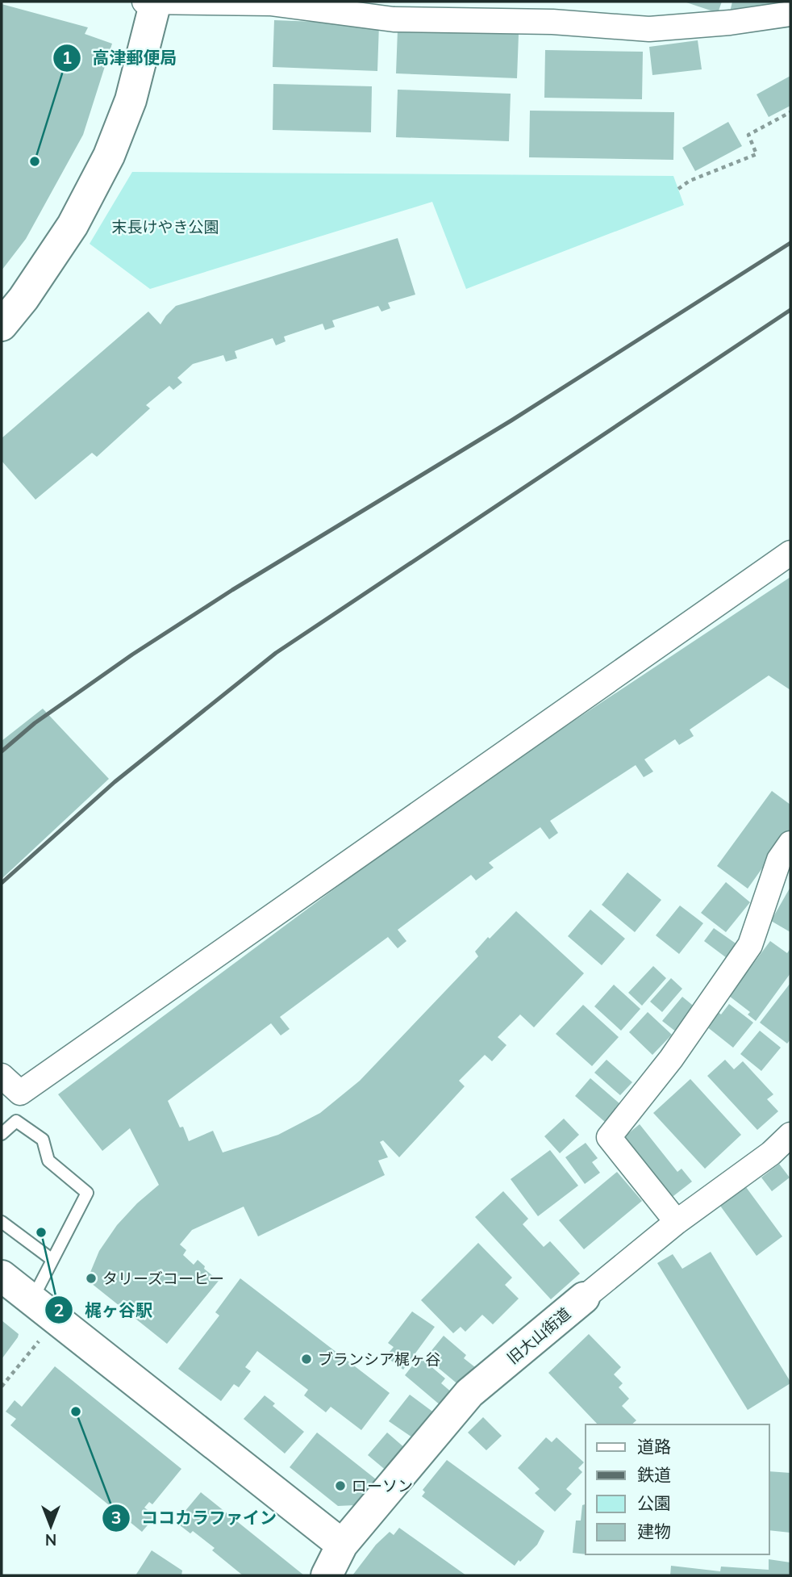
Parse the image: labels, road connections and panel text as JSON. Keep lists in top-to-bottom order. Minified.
{"streets":{"street":["旧大山街道"]},"parks":["末長けやき公園"],"places":["高津郵便局","梶ヶ谷駅","タリーズコーヒー","ブランシア梶ヶ谷","ココカラファイン","ローソン"],"legend":["道路","鉄道","公園","建物"],"north":"bottom"}
